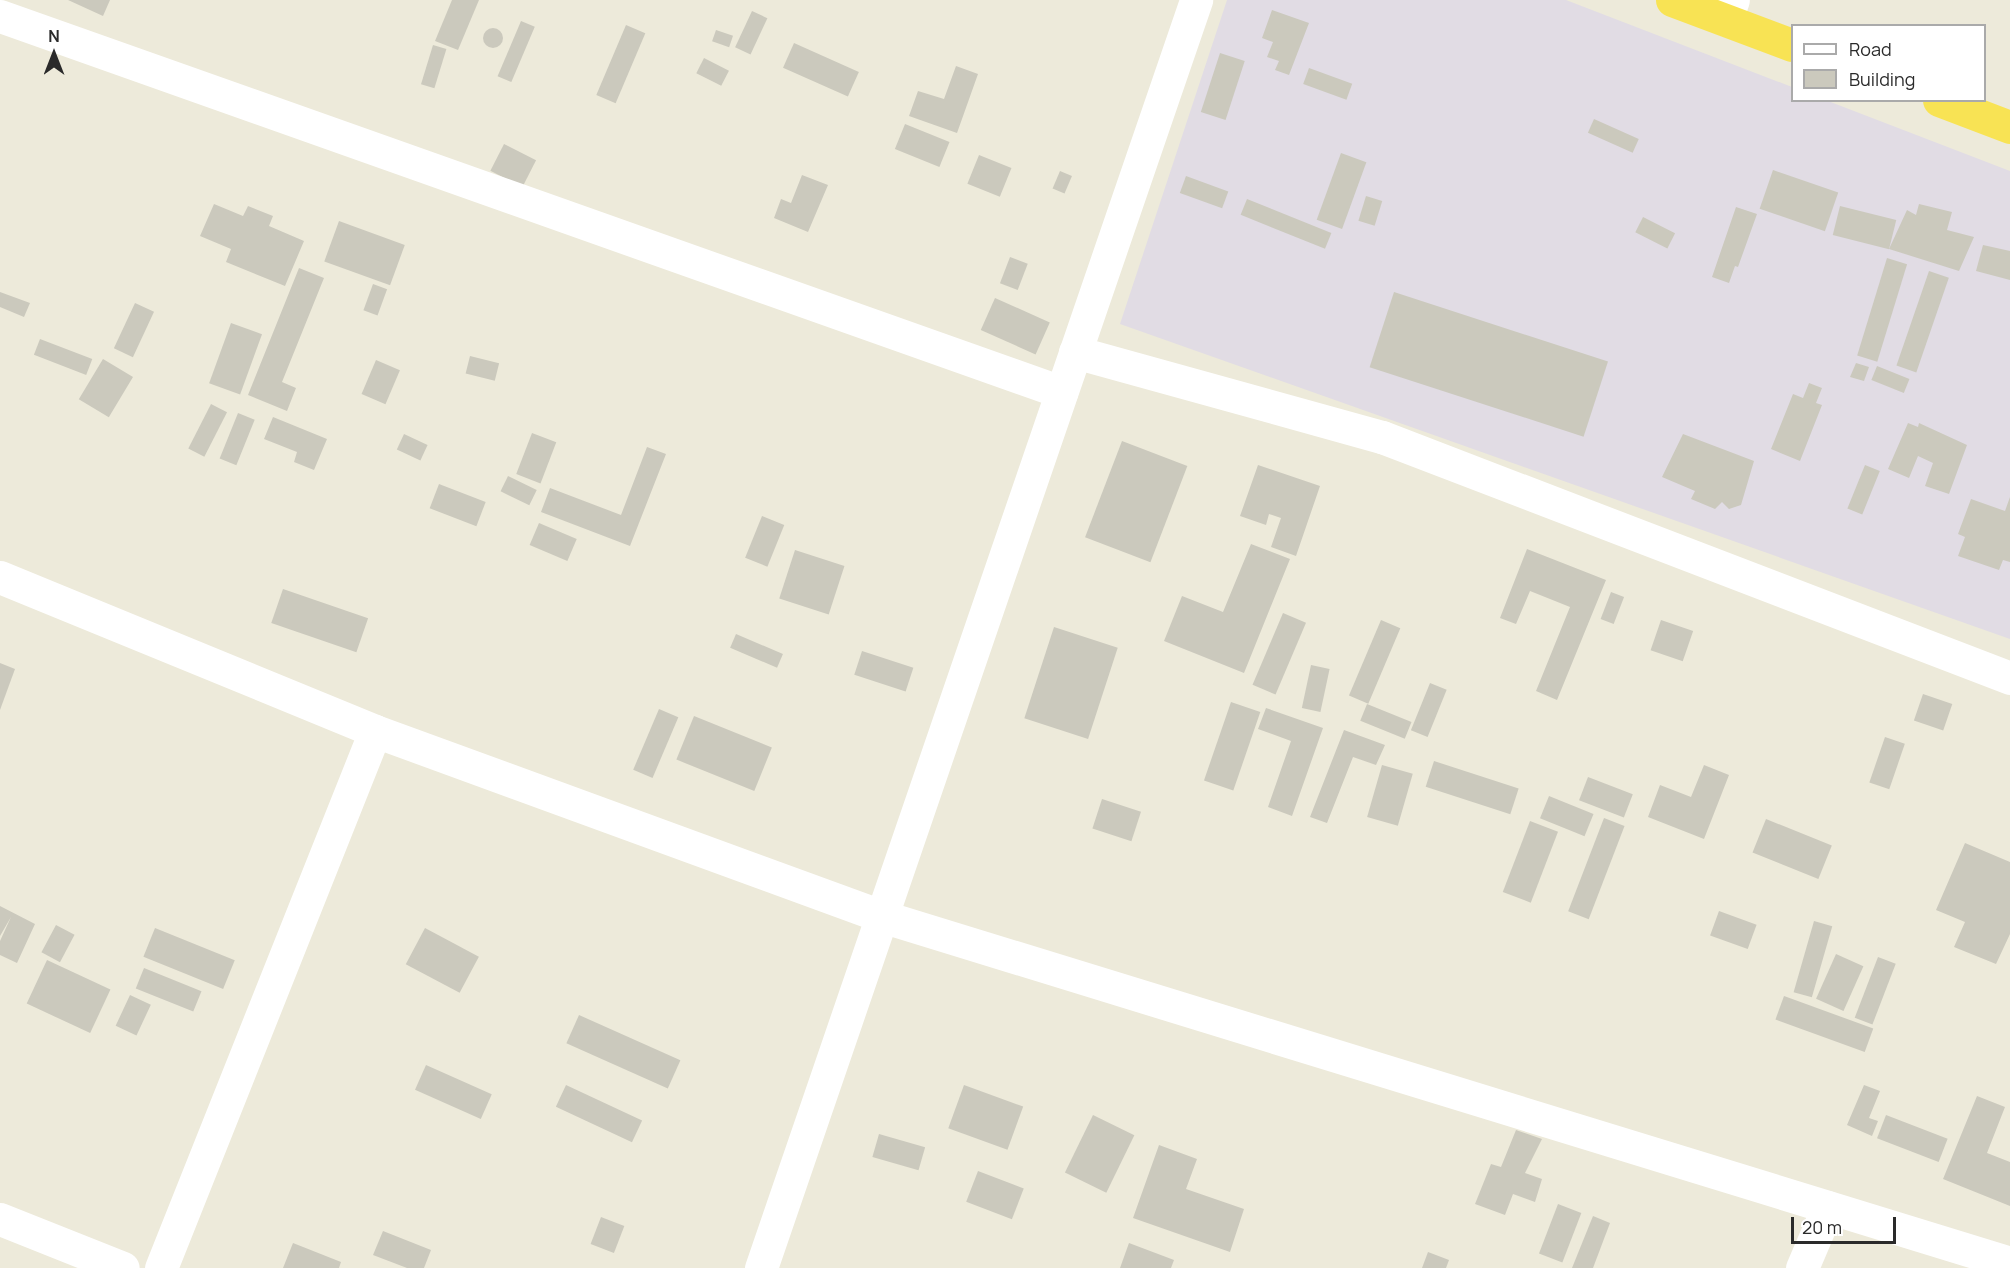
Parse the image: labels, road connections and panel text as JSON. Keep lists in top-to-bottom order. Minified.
{"legend":["Road","Building"],"scale_bar":"20 m","north":"top"}
